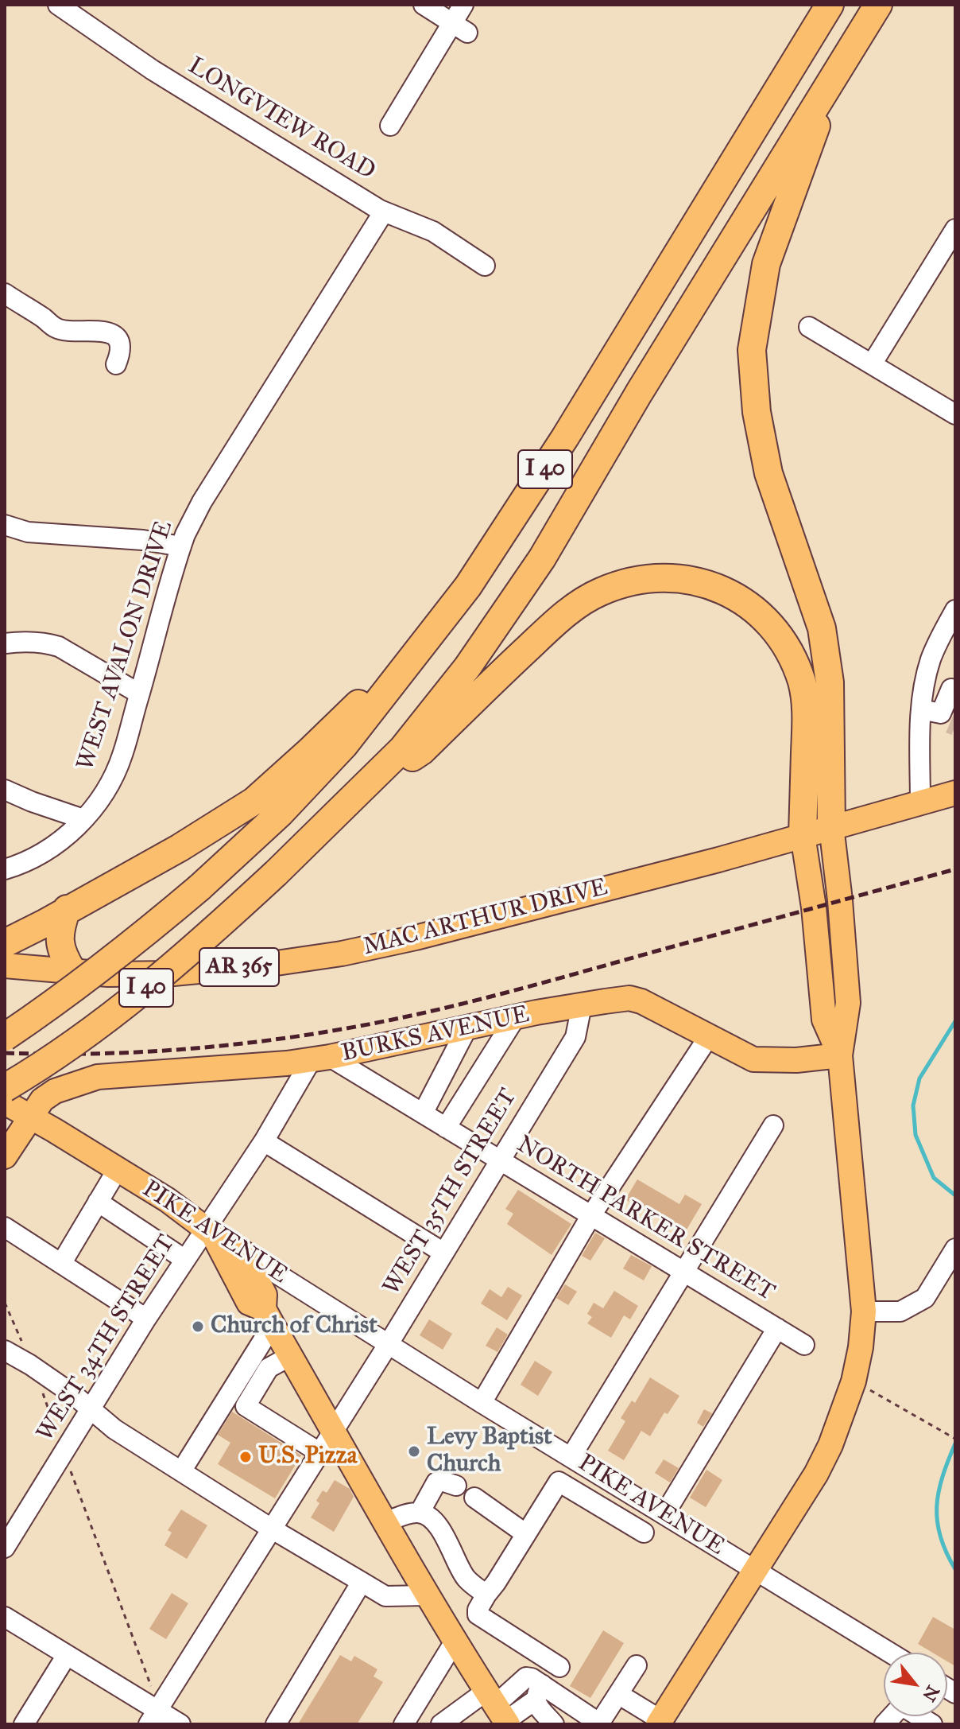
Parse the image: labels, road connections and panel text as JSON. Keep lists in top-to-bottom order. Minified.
{"streets":{"highway":["I 40"],"main road":["MAC ARTHUR DRIVE","AR 365","BURKS AVENUE","PIKE AVENUE"],"street":["LONGVIEW ROAD","WEST AVALON DRIVE","WEST 35TH STREET","NORTH PARKER STREET","WEST 34TH STREET"]},"crossings":[["LONGVIEW ROAD","WEST AVALON DRIVE"],["BURKS AVENUE","WEST 35TH STREET"],["BURKS AVENUE","NORTH PARKER STREET"],["BURKS AVENUE","PIKE AVENUE"],["BURKS AVENUE","WEST 34TH STREET"],["WEST 35TH STREET","NORTH PARKER STREET"],["WEST 35TH STREET","PIKE AVENUE"],["NORTH PARKER STREET","WEST 34TH STREET"],["PIKE AVENUE","WEST 34TH STREET"]],"places":["Church of Christ","Levy Baptist Church","U.S. Pizza"],"north":"bottom right"}
